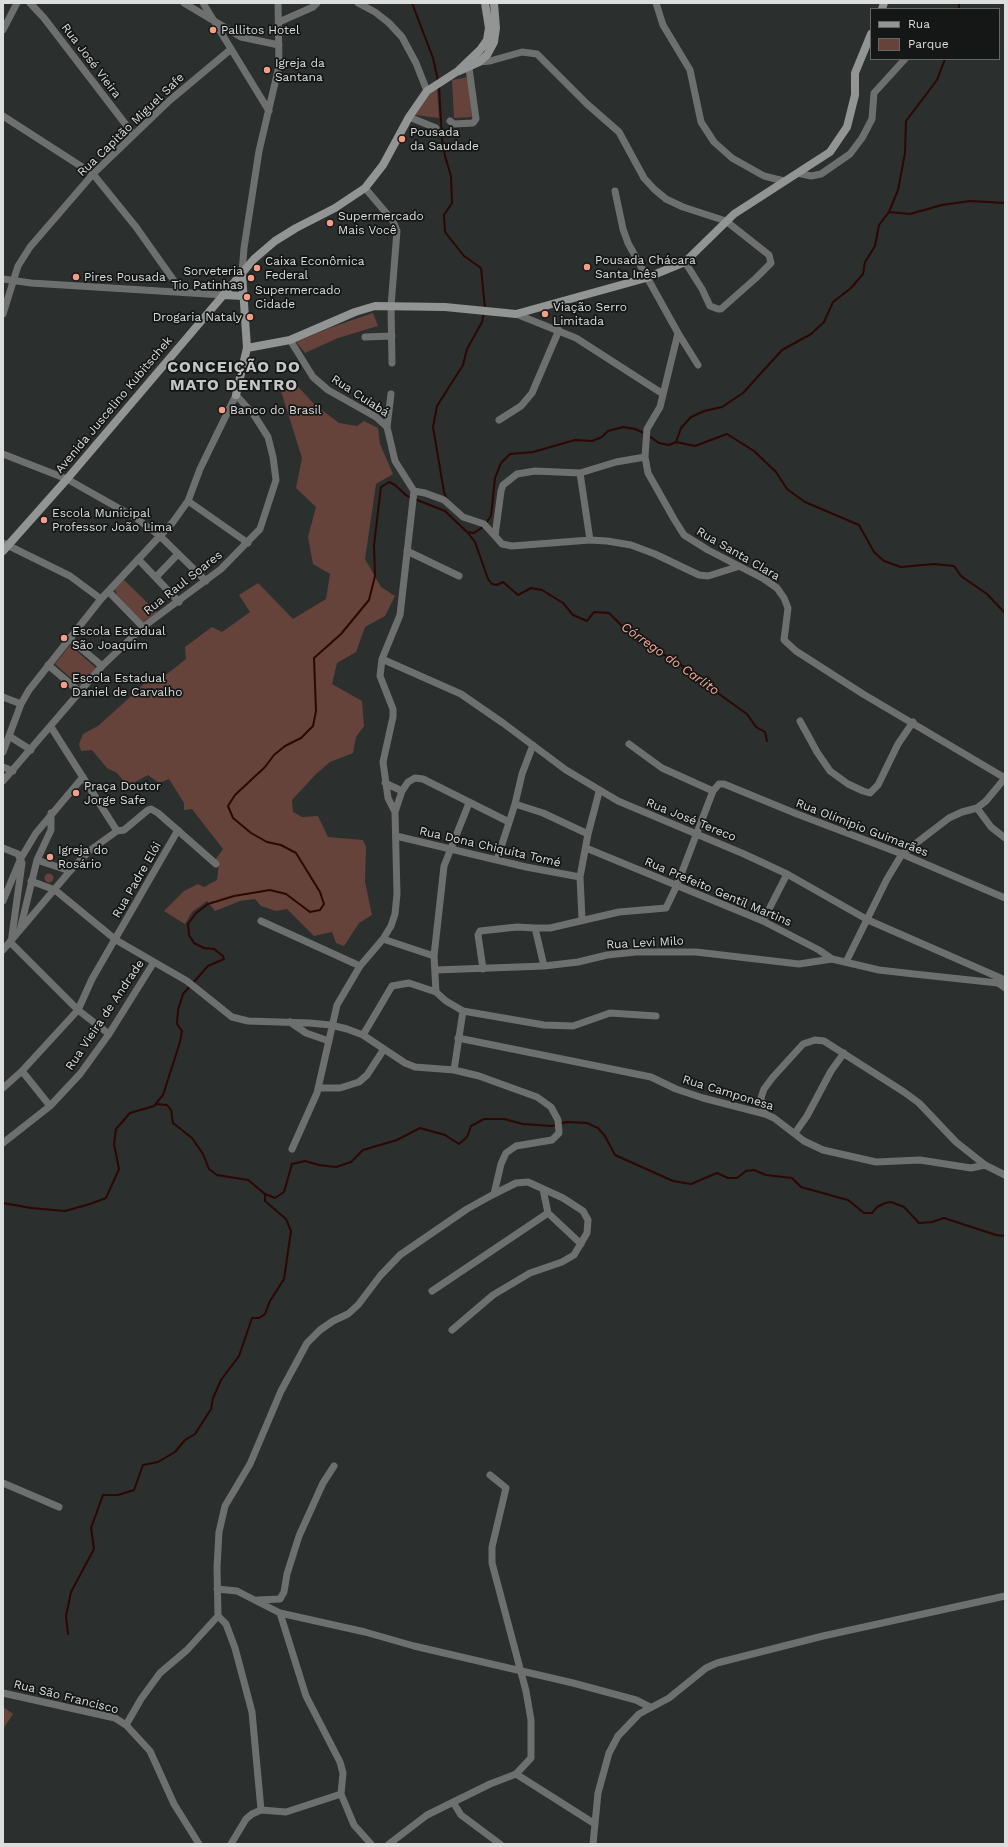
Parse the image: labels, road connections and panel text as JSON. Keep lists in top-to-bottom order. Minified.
{"streets":{"street":["Rua José Vieira","Rua Capitão Miguel Safe","Rua Cuiabá","Avenida Juscelino Kubitschek","Rua Santa Clara","Rua Raul Soares","Rua José Tereco","Rua Olímipio Guimarães","Rua Dona Chiquita Tomé","Rua Padre Elói","Rua Prefeito Gentil Martins","Rua Levi Milo","Rua Vieira de Andrade","Rua Camponesa","Rua São Francisco"]},"crossings":[["Rua José Vieira","Rua Capitão Miguel Safe"],["Rua José Tereco","Rua Prefeito Gentil Martins"],["Rua Prefeito Gentil Martins","Rua Levi Milo"]],"districts":["CONCEIÇÃO DO MATO DENTRO"],"water":["Córrego do Carlito"],"places":["Pallitos Hotel","Igreja da Santana","Pousada da Saudade","Supermercado Mais Você","Pousada Chácara Santa Inês","Caixa Econômica Federal","Pires Pousada","Sorveteria Tio Patinhas","Supermercado Cidade","Viação Serro Limitada","Drogaria Nataly","Banco do Brasil","Escola Municipal Professor João Lima","Escola Estadual São Joaquim","Escola Estadual Daniel de Carvalho","Praça Doutor Jorge Safe","Igreja do Rosário"],"legend":["Rua","Parque"]}
